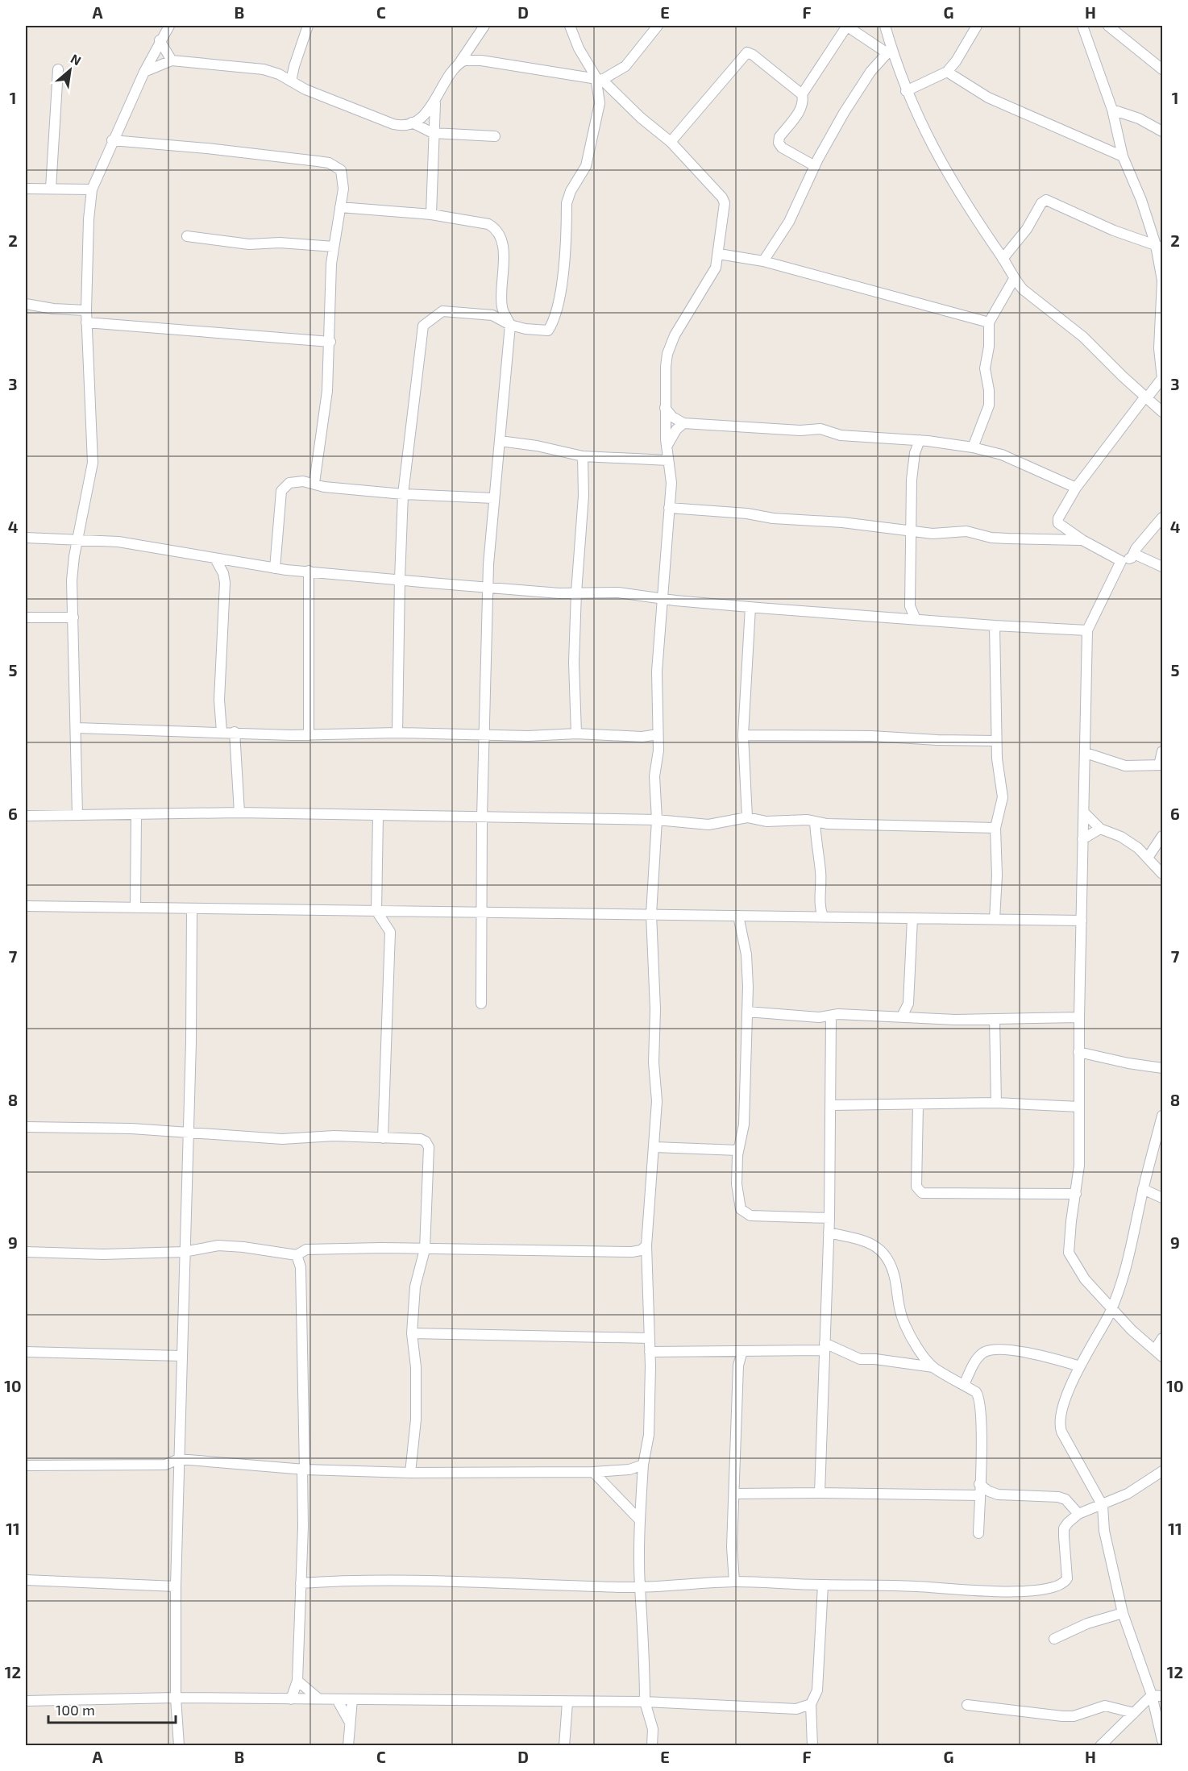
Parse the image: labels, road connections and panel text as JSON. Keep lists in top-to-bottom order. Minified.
{"scale_bar":"100 m","north":"top right","grid":{"columns":["A","B","C","D","E","F","G","H"],"rows":["1","2","3","4","5","6","7","8","9","10","11","12"]}}
